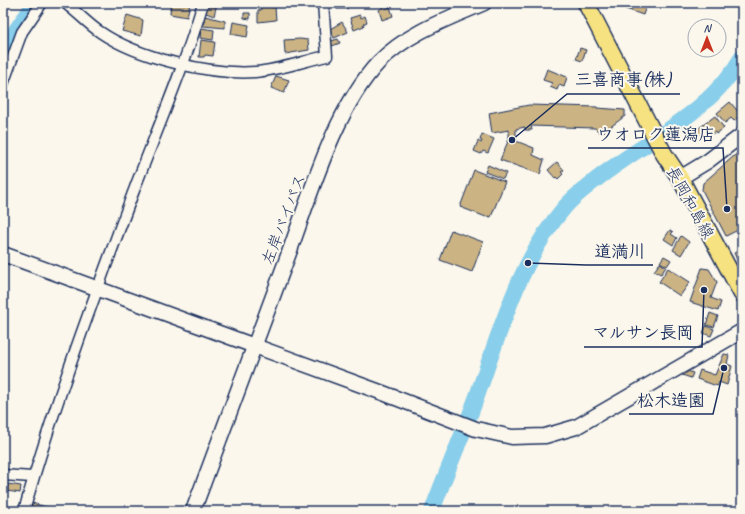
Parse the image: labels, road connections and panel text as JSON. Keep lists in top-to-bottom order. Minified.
{"streets":{"main road":["長岡和島線"],"street":["左岸バイパス"]},"places":["三喜商事(株)","ウオロク蓮潟店","道満川","マルサン長岡","松木造園"],"north":"top"}
